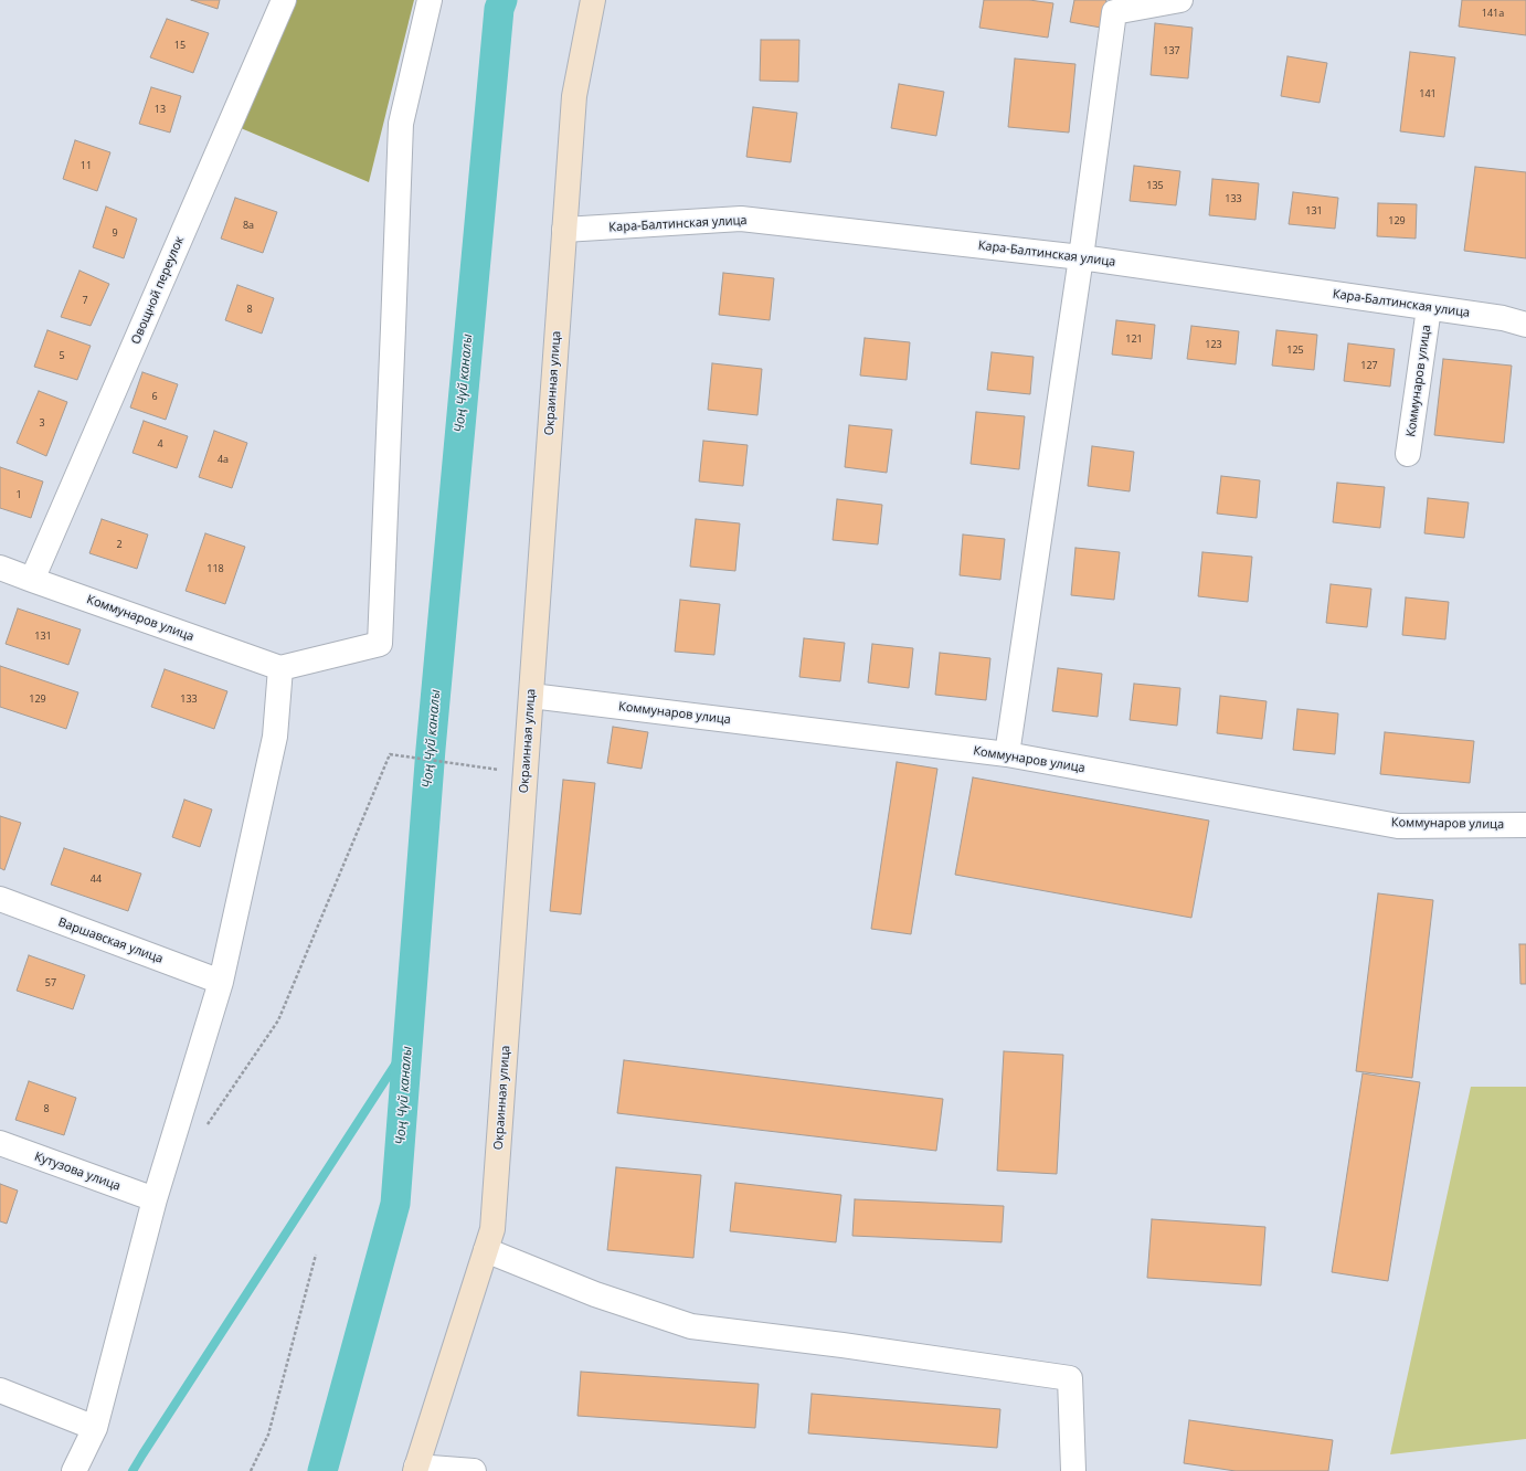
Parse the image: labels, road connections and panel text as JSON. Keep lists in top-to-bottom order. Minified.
{"streets":{"street":["Кара-Балтинская улица","Овощной переулок","Коммунаров улица","Окраинная улица","Варшавская улица","Кутузова улица"]},"crossings":[["Кара-Балтинская улица","Коммунаров улица"],["Кара-Балтинская улица","Окраинная улица"],["Овощной переулок","Коммунаров улица"],["Коммунаров улица","Окраинная улица"]],"water":["Чоң Чүй каналы"],"house_numbers":["141а","15","137","141","13","11","135","133","131","129","8a","9","7","8","121","123","125","5","127","6","3","4","4a","1","2","118","131","129","133","44","57","8"]}
